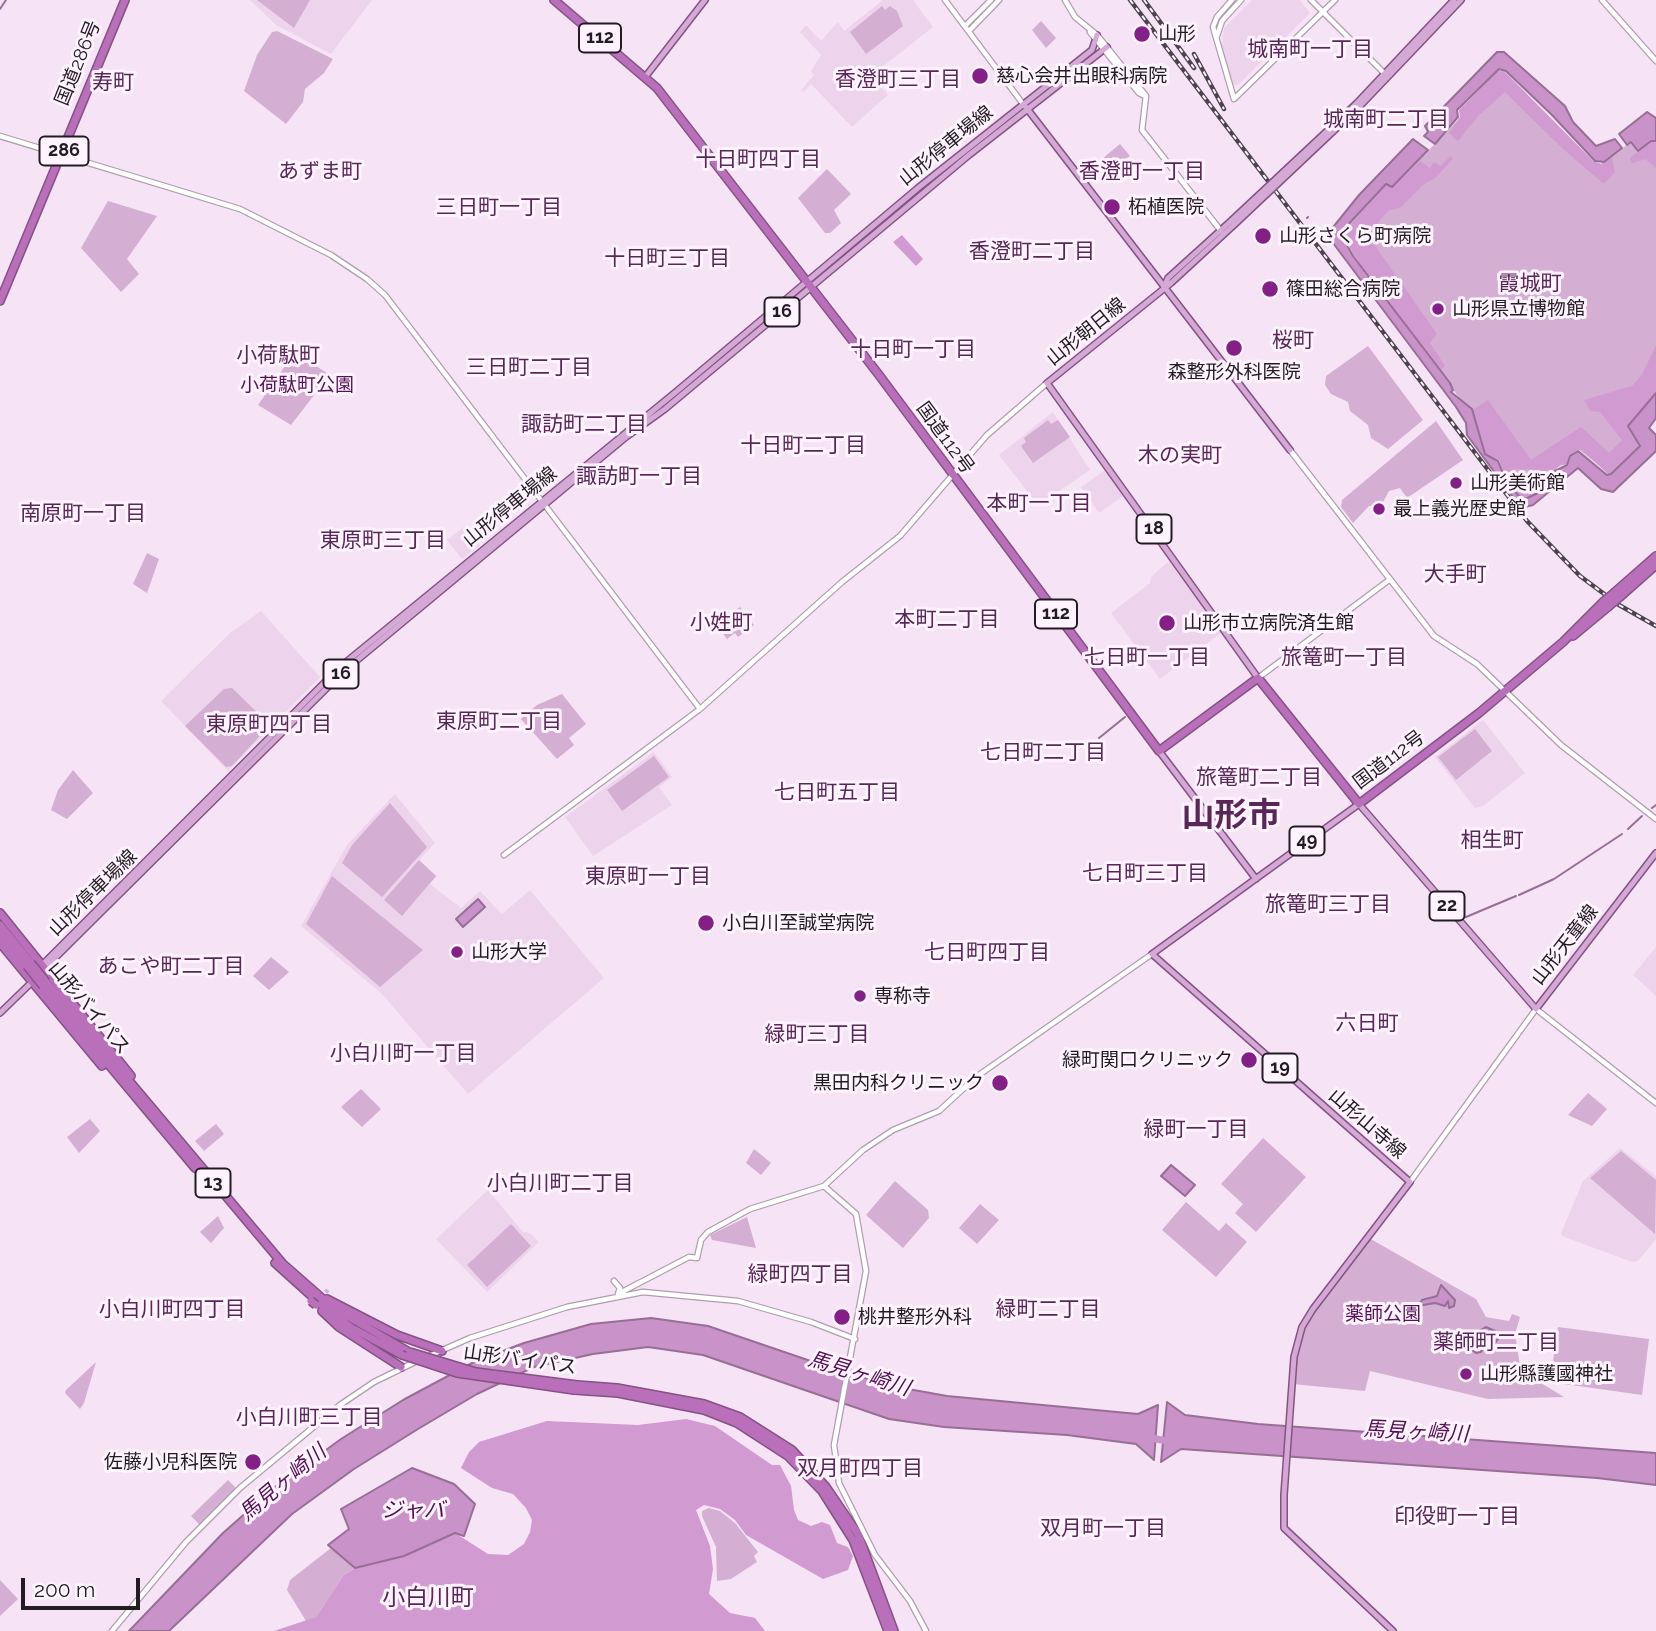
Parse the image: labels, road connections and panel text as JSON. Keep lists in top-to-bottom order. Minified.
{"streets":{"highway":["112","国道286号","286","国道112号","山形バイパス","13"],"main road":["山形停車場線","16","山形朝日線","18","49","22","山形天童線","19","山形山寺線"]},"crossings":[["山形停車場線","国道112号"],["山形朝日線","国道112号"],["国道112号","49"],["国道112号","山形天童線"],["49","山形天童線"]],"districts":["城南町一丁目","香澄町三丁目","寿町","城南町二丁目","十日町四丁目","あずま町","香澄町一丁目","三日町一丁目","香澄町二丁目","十日町三丁目","霞城町","桜町","十日町一丁目","小荷駄町","三日町二丁目","諏訪町二丁目","十日町二丁目","木の実町","諏訪町一丁目","本町一丁目","南原町一丁目","東原町三丁目","大手町","本町二丁目","小姓町","七日町一丁目","旅篭町一丁目","東原町二丁目","東原町四丁目","七日町二丁目","旅篭町二丁目","七日町五丁目","山形市","相生町","七日町三丁目","東原町一丁目","旅篭町三丁目","七日町四丁目","あこや町二丁目","六日町","緑町三丁目","小白川町一丁目","緑町一丁目","小白川町二丁目","緑町四丁目","小白川町四丁目","緑町二丁目","薬師町二丁目","小白川町三丁目","双月町四丁目","印役町一丁目","双月町一丁目","小白川町"],"water":["馬見ヶ崎川","ジャバ"],"parks":["小荷駄町公園","薬師公園"],"places":["山形","慈心会井出眼科病院","柘植医院","山形さくら町病院","篠田総合病院","山形県立博物館","森整形外科医院","山形美術館","最上義光歴史館","山形市立病院済生館","小白川至誠堂病院","山形大学","専称寺","緑町関口クリニック","黒田内科クリニック","桃井整形外科","山形縣護國神社","佐藤小児科医院"],"scale_bar":"200 m"}
